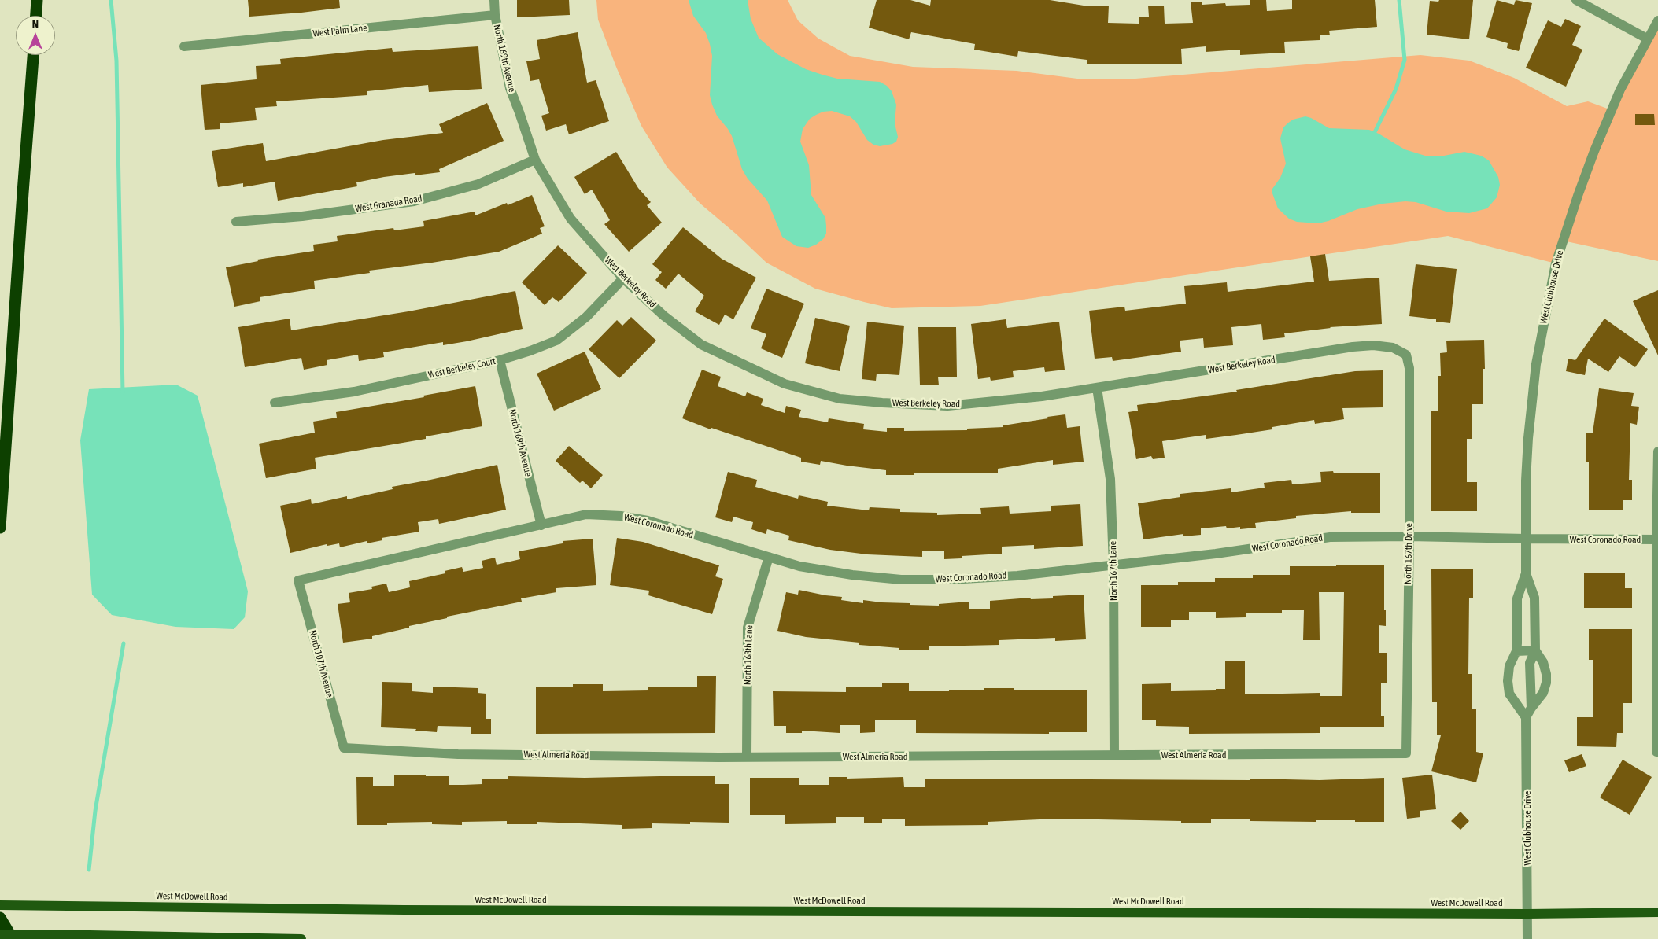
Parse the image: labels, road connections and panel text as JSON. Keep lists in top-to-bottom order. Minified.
{"streets":{"main road":["West McDowell Road"],"street":["West Palm Lane","North 169th Avenue","West Granada Road","West Berkeley Road","West Clubhouse Drive","West Berkeley Court","West Coronado Road","North 167th Drive","North 167th Lane","North 168th Lane","North 107th Avenue","West Almeria Road"]},"crossings":[["West Palm Lane","North 169th Avenue"],["North 169th Avenue","West Granada Road"],["North 169th Avenue","West Berkeley Road"],["North 169th Avenue","West Berkeley Court"],["North 169th Avenue","West Coronado Road"],["West Granada Road","West Berkeley Road"],["West Berkeley Road","West Berkeley Court"],["West Berkeley Road","North 167th Drive"],["West Berkeley Road","North 167th Lane"],["West Clubhouse Drive","West Coronado Road"],["West Clubhouse Drive","West McDowell Road"],["West Coronado Road","North 167th Drive"],["West Coronado Road","North 167th Lane"],["West Coronado Road","North 168th Lane"],["West Coronado Road","North 107th Avenue"],["North 167th Drive","West Almeria Road"],["North 167th Lane","West Almeria Road"],["North 168th Lane","West Almeria Road"],["North 107th Avenue","West Almeria Road"]],"north":"top"}
